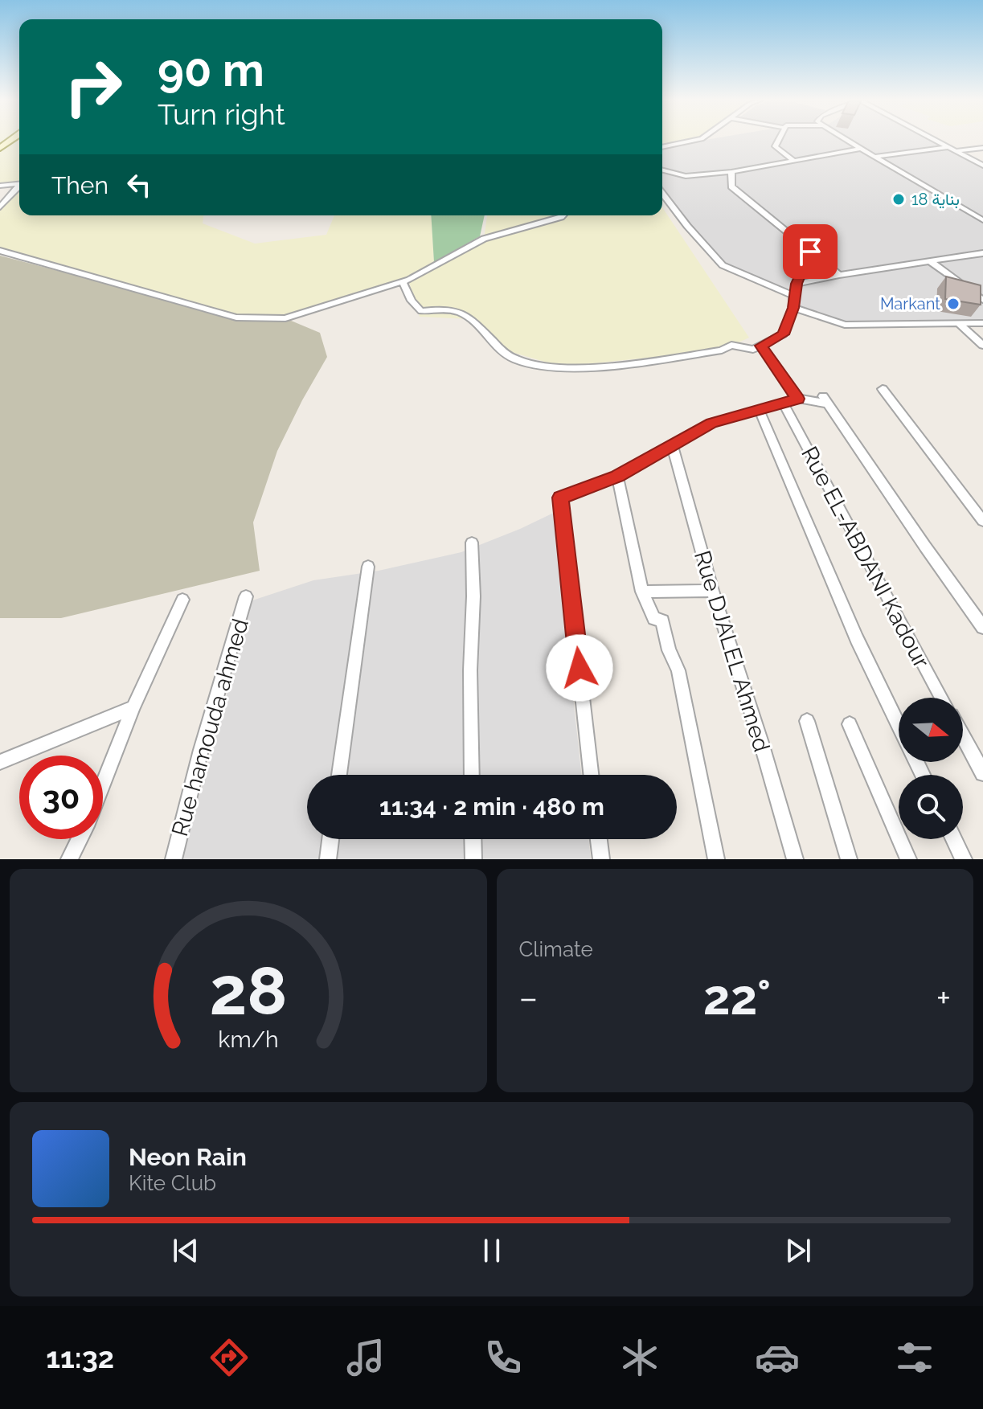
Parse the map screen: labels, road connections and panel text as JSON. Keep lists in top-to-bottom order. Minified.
{"streets":{"street":["Rue EL-ABDANI Kadour","Rue DJALEL Ahmed","Rue hamouda ahmed"]},"places":["بناية 18","Markant"],"north":"right","page":{"turn":["90 m","Turn right"],"then":"Then","limit":"30","trip":"11:34 · 2 min · 480 m","tile":"Climate","heat":["−","22°","+"],"song":["Neon Rain","Kite Club"],"tabs":"11:32","gauge":["28","km/h"]}}
